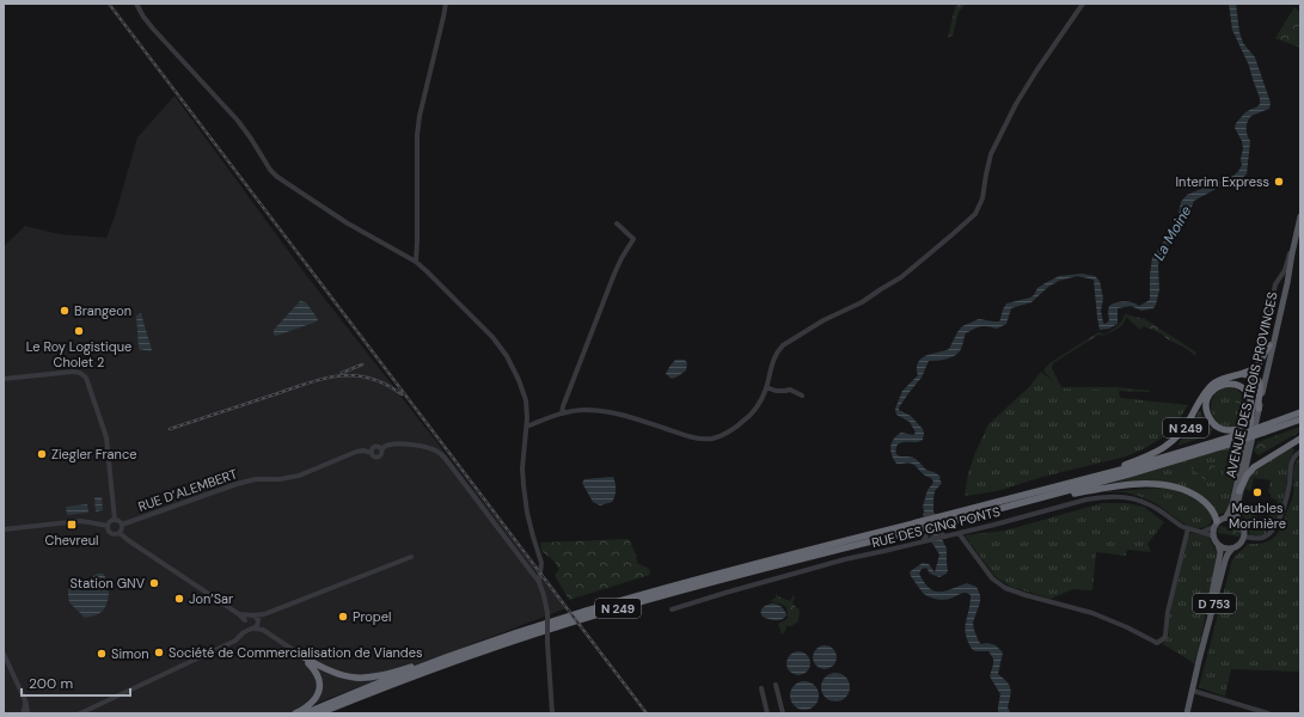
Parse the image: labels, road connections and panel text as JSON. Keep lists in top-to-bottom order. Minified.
{"streets":{"highway":["N 249"],"main road":["AVENUE DES TROIS PROVINCES","D 753"],"street":["RUE D’ALEMBERT","RUE DES CINQ PONTS"]},"crossings":[["AVENUE DES TROIS PROVINCES","N 249"],["AVENUE DES TROIS PROVINCES","RUE DES CINQ PONTS"],["AVENUE DES TROIS PROVINCES","D 753"],["N 249","RUE DES CINQ PONTS"],["N 249","D 753"],["RUE DES CINQ PONTS","D 753"]],"water":["La Moine"],"places":{"other":["Interim Express","Brangeon","Le Roy Logistique Cholet 2","Ziegler France","Meubles Morinière","Station GNV","Jon’Sar","Propel","Société de Commercialisation de Viandes","Simon"],"transit":["Chevreul"]},"scale_bar":"200 m"}
